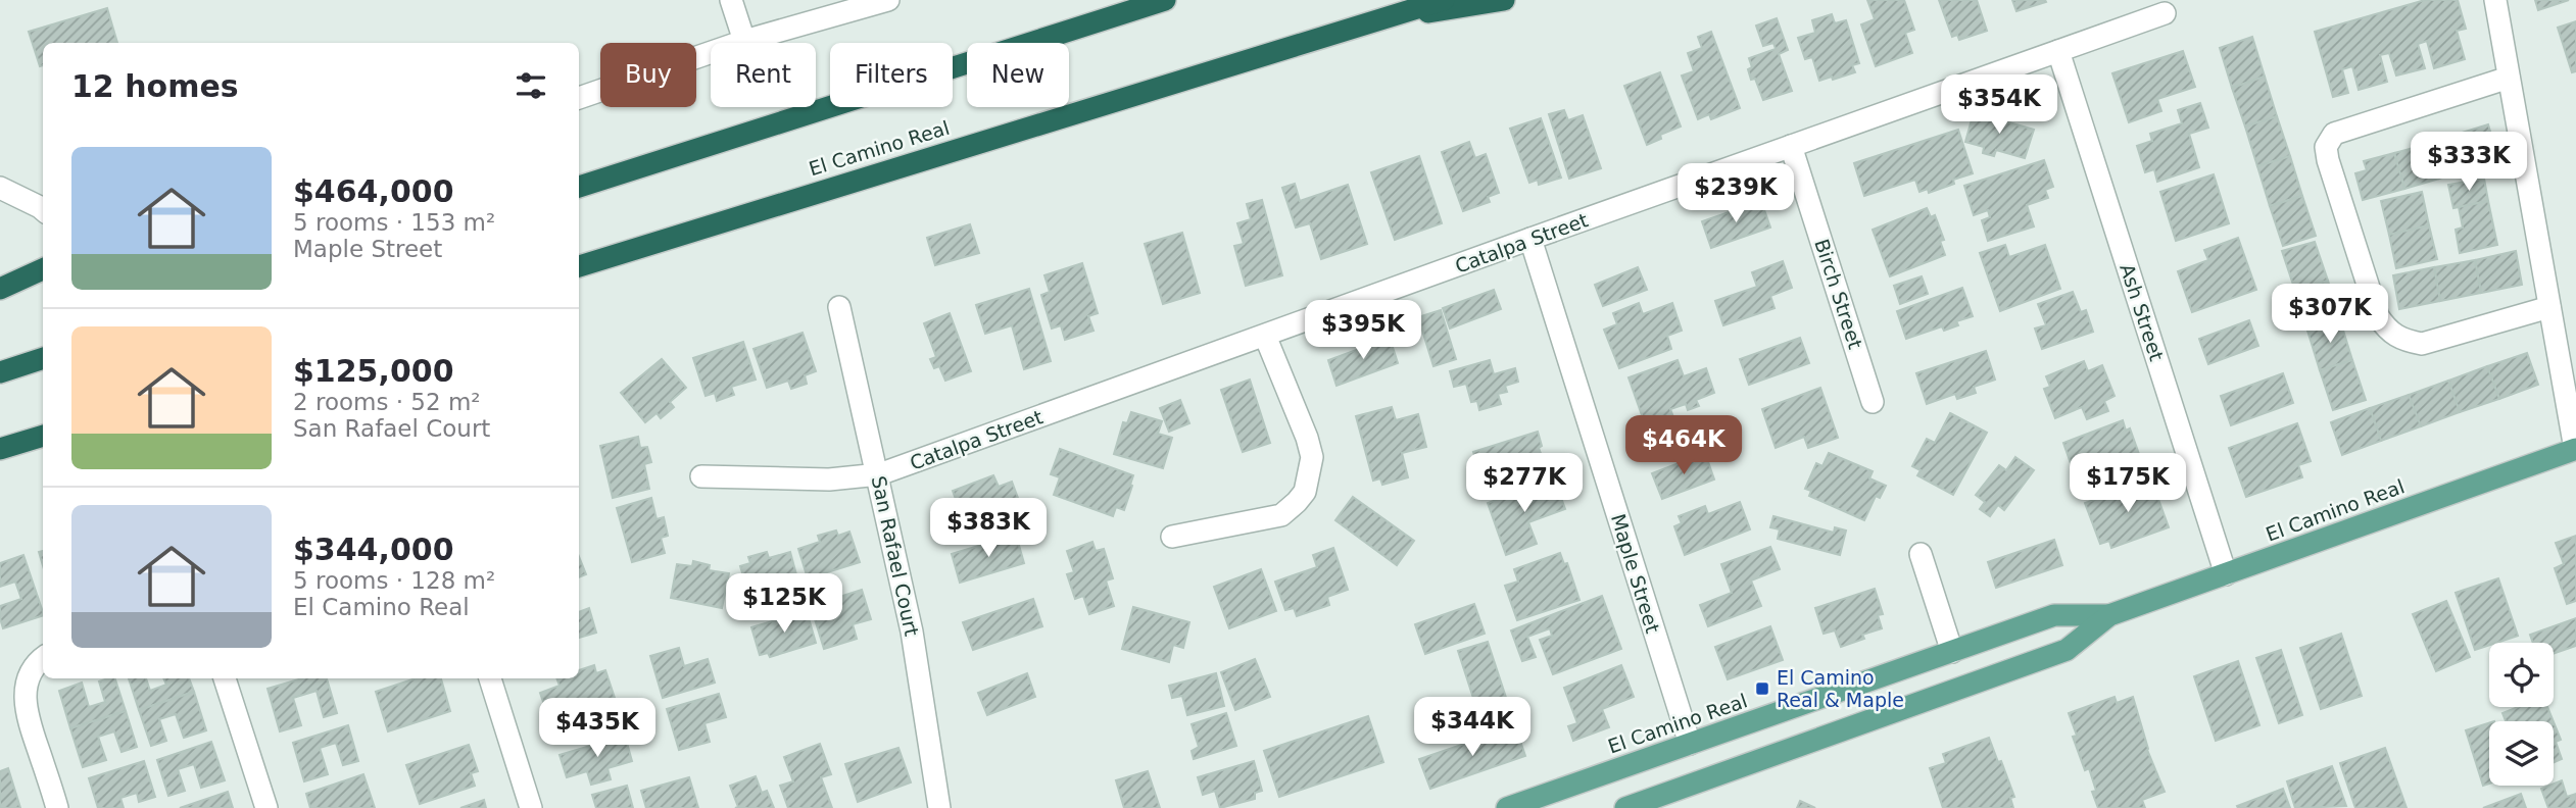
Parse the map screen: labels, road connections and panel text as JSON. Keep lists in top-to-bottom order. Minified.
{"streets":{"highway":["El Camino Real"],"street":["Catalpa Street","Birch Street","Ash Street","San Rafael Court","Maple Street"]},"crossings":[["El Camino Real","Ash Street"],["El Camino Real","Maple Street"],["Catalpa Street","Birch Street"],["Catalpa Street","Ash Street"],["Catalpa Street","San Rafael Court"],["Catalpa Street","Maple Street"]],"places":{"transit":["El Camino Real & Maple"]},"page":{"chip":["Buy","Rent","Filters","New"],"heading":"12 homes","price":["$354K","$333K","$239K","$307K","$395K","$464K","$277K","$175K","$383K","$125K","$344K","$435K"],"list":[{"name":"$464,000","note":"5 rooms · 153 m² · Maple Street"},{"name":"$125,000","note":"2 rooms · 52 m² · San Rafael Court"},{"name":"$344,000","note":"5 rooms · 128 m² · El Camino Real"}]}}
